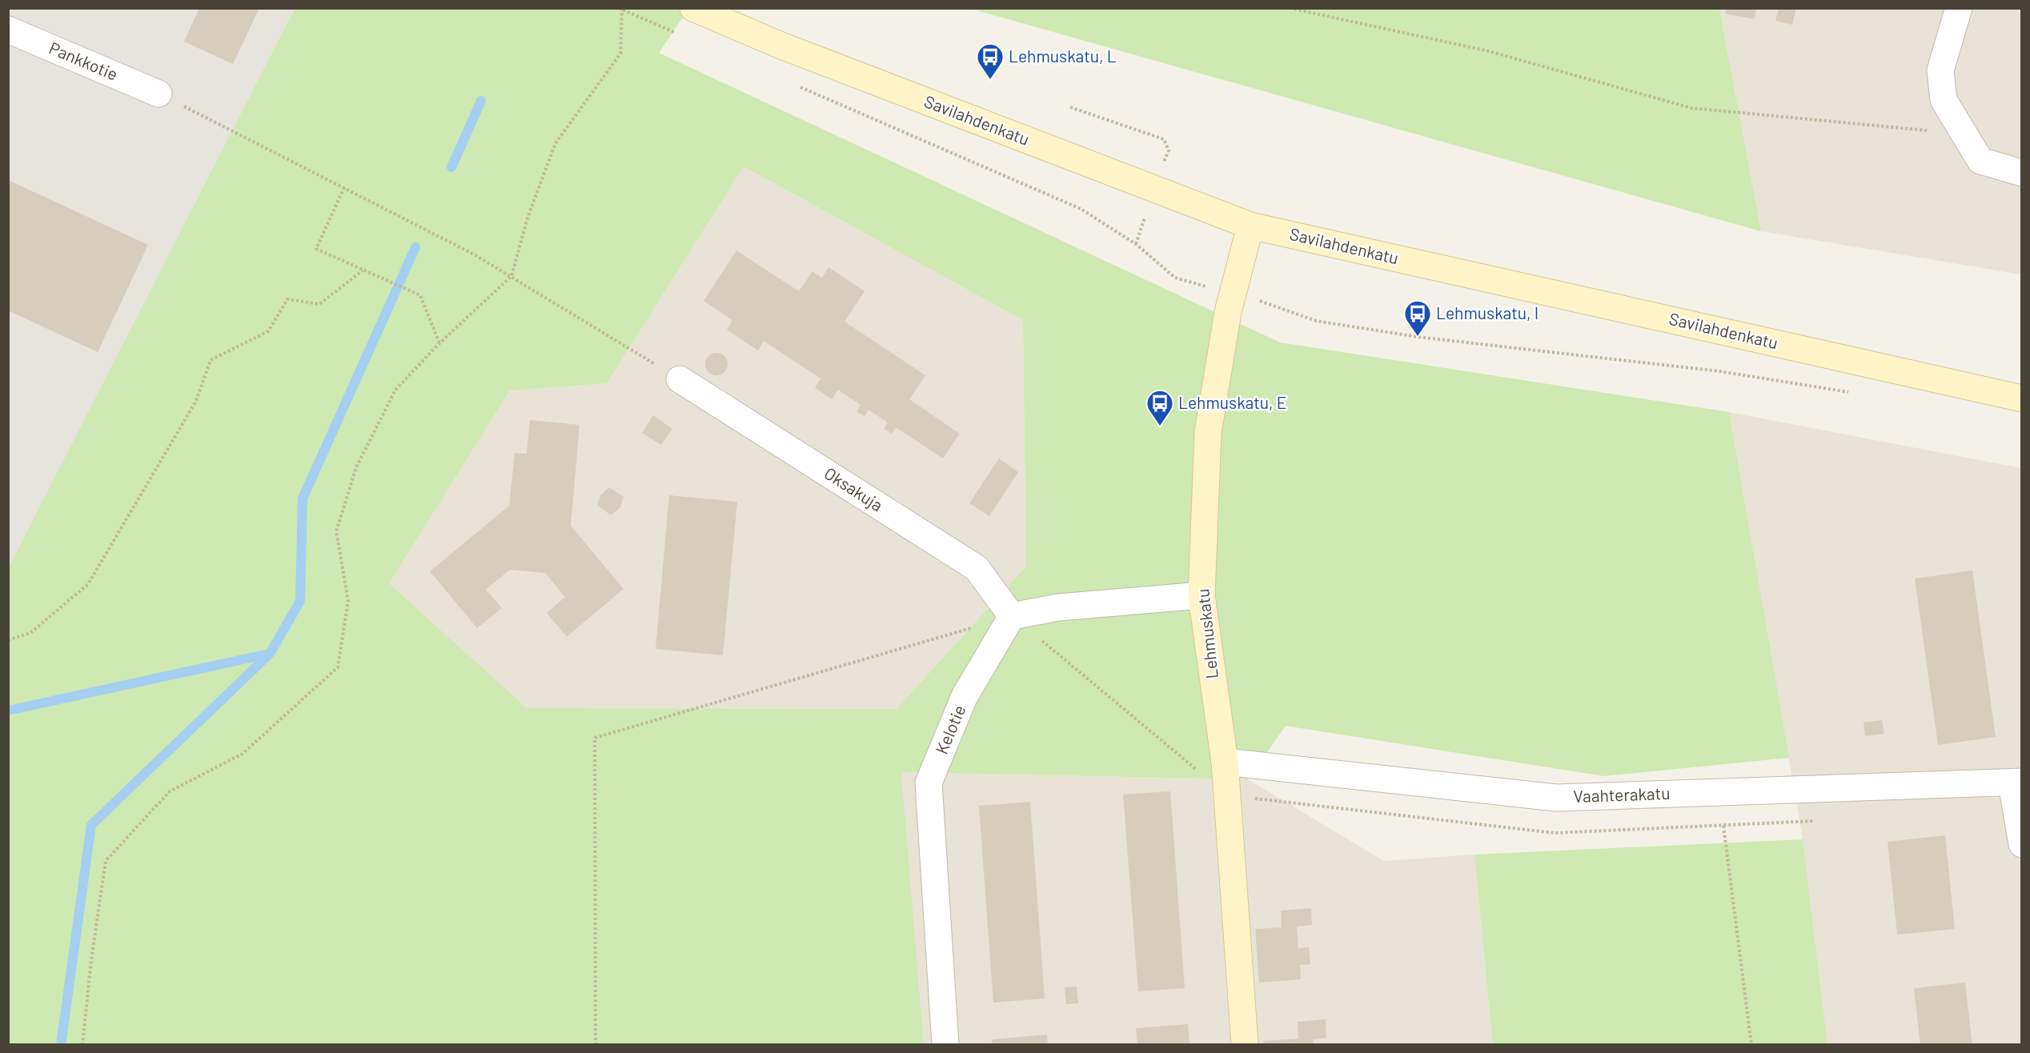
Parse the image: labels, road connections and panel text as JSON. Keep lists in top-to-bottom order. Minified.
{"streets":{"main road":["Savilahdenkatu","Lehmuskatu"],"street":["Pankkotie","Oksakuja","Kelotie","Vaahterakatu"]},"crossings":[["Savilahdenkatu","Lehmuskatu"],["Oksakuja","Kelotie"],["Lehmuskatu","Vaahterakatu"]],"places":{"bus stop":["Lehmuskatu, L","Lehmuskatu, I","Lehmuskatu, E"]}}
